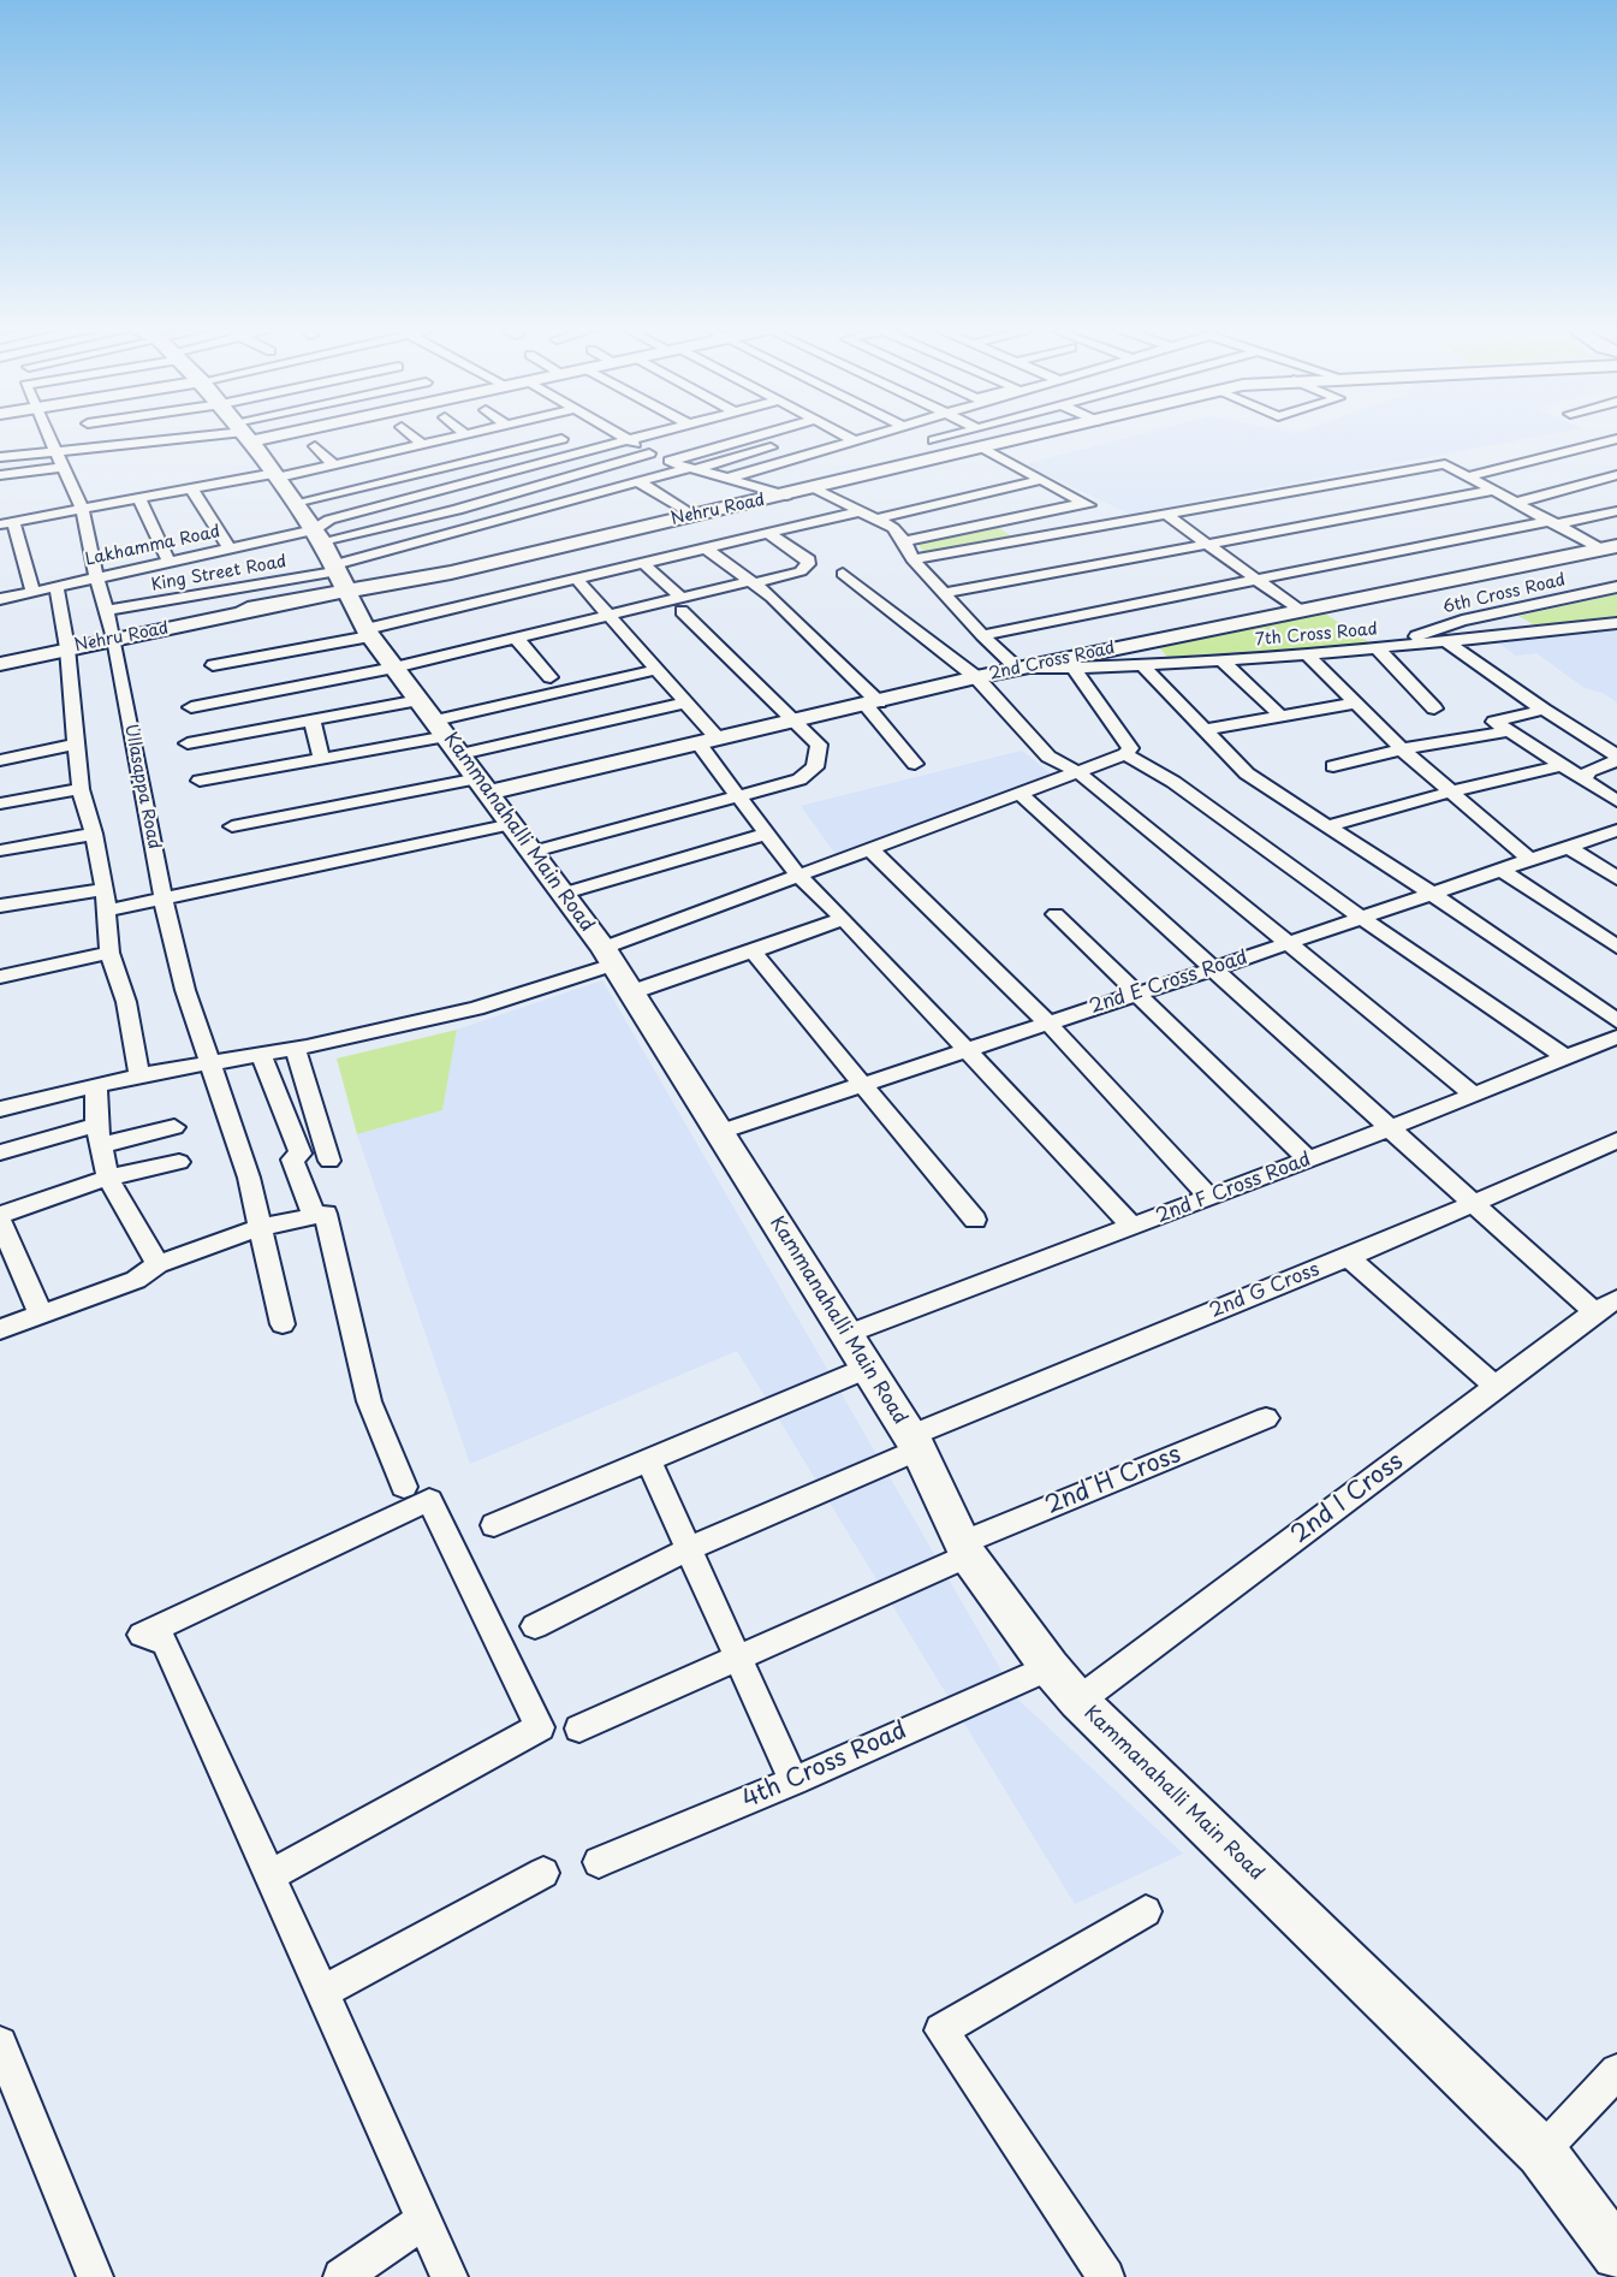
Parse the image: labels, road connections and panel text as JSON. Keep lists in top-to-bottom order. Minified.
{"streets":{"main road":["Nehru Road","2nd Cross Road","Kammanahalli Main Road"],"street":["Lakhamma Road","King Street Road","6th Cross Road","7th Cross Road","Ullasappa Road","2nd E Cross Road","2nd F Cross Road","2nd G Cross","2nd H Cross","2nd I Cross","4th Cross Road"]},"crossings":[["Nehru Road","King Street Road"],["Nehru Road","Ullasappa Road"],["Nehru Road","Kammanahalli Main Road"],["Lakhamma Road","Ullasappa Road"],["Lakhamma Road","Kammanahalli Main Road"],["King Street Road","Ullasappa Road"],["King Street Road","Kammanahalli Main Road"],["6th Cross Road","7th Cross Road"],["7th Cross Road","2nd Cross Road"],["2nd Cross Road","Kammanahalli Main Road"],["Kammanahalli Main Road","2nd E Cross Road"],["Kammanahalli Main Road","2nd F Cross Road"],["Kammanahalli Main Road","2nd G Cross"],["Kammanahalli Main Road","2nd H Cross"],["Kammanahalli Main Road","2nd I Cross"],["Kammanahalli Main Road","4th Cross Road"],["2nd I Cross","4th Cross Road"]]}
